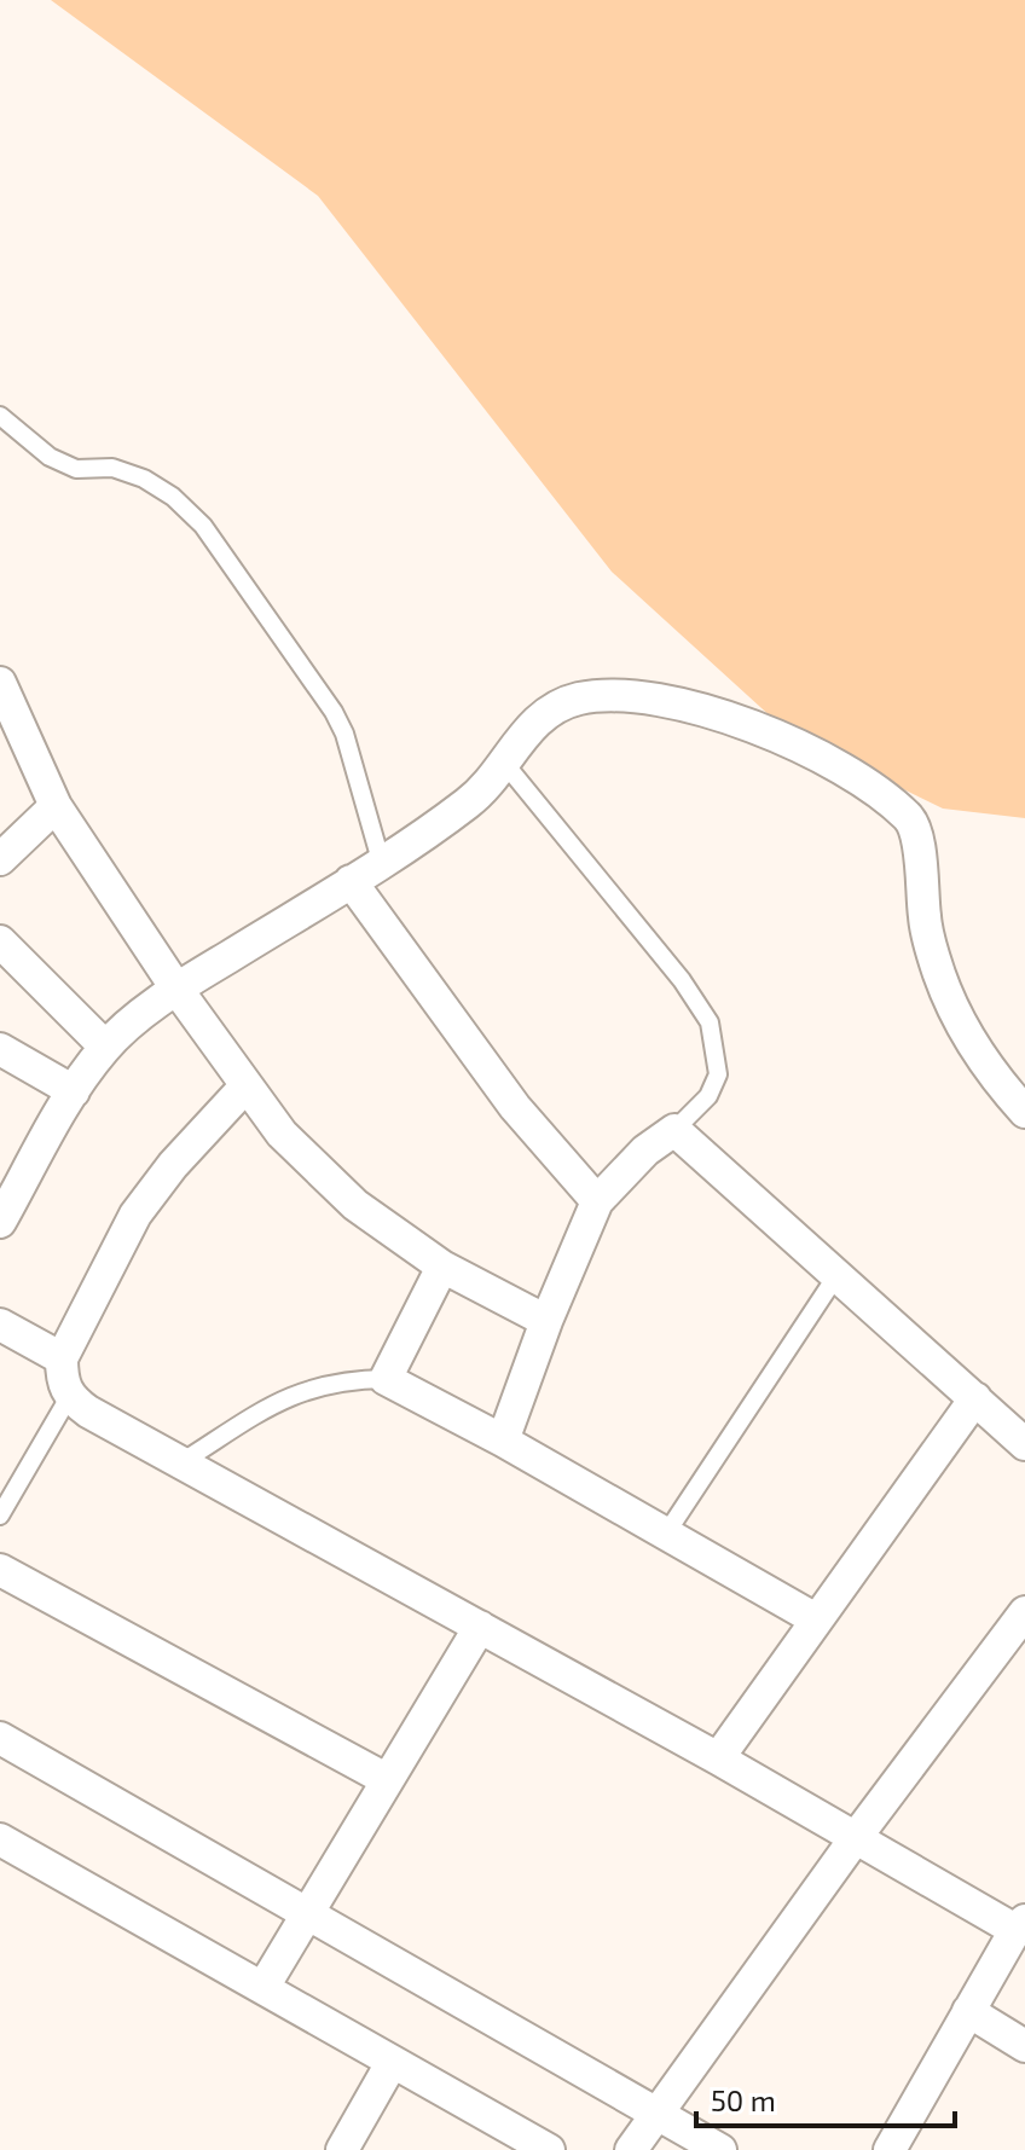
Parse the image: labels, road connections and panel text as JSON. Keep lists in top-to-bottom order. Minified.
{"scale_bar":"50 m"}
